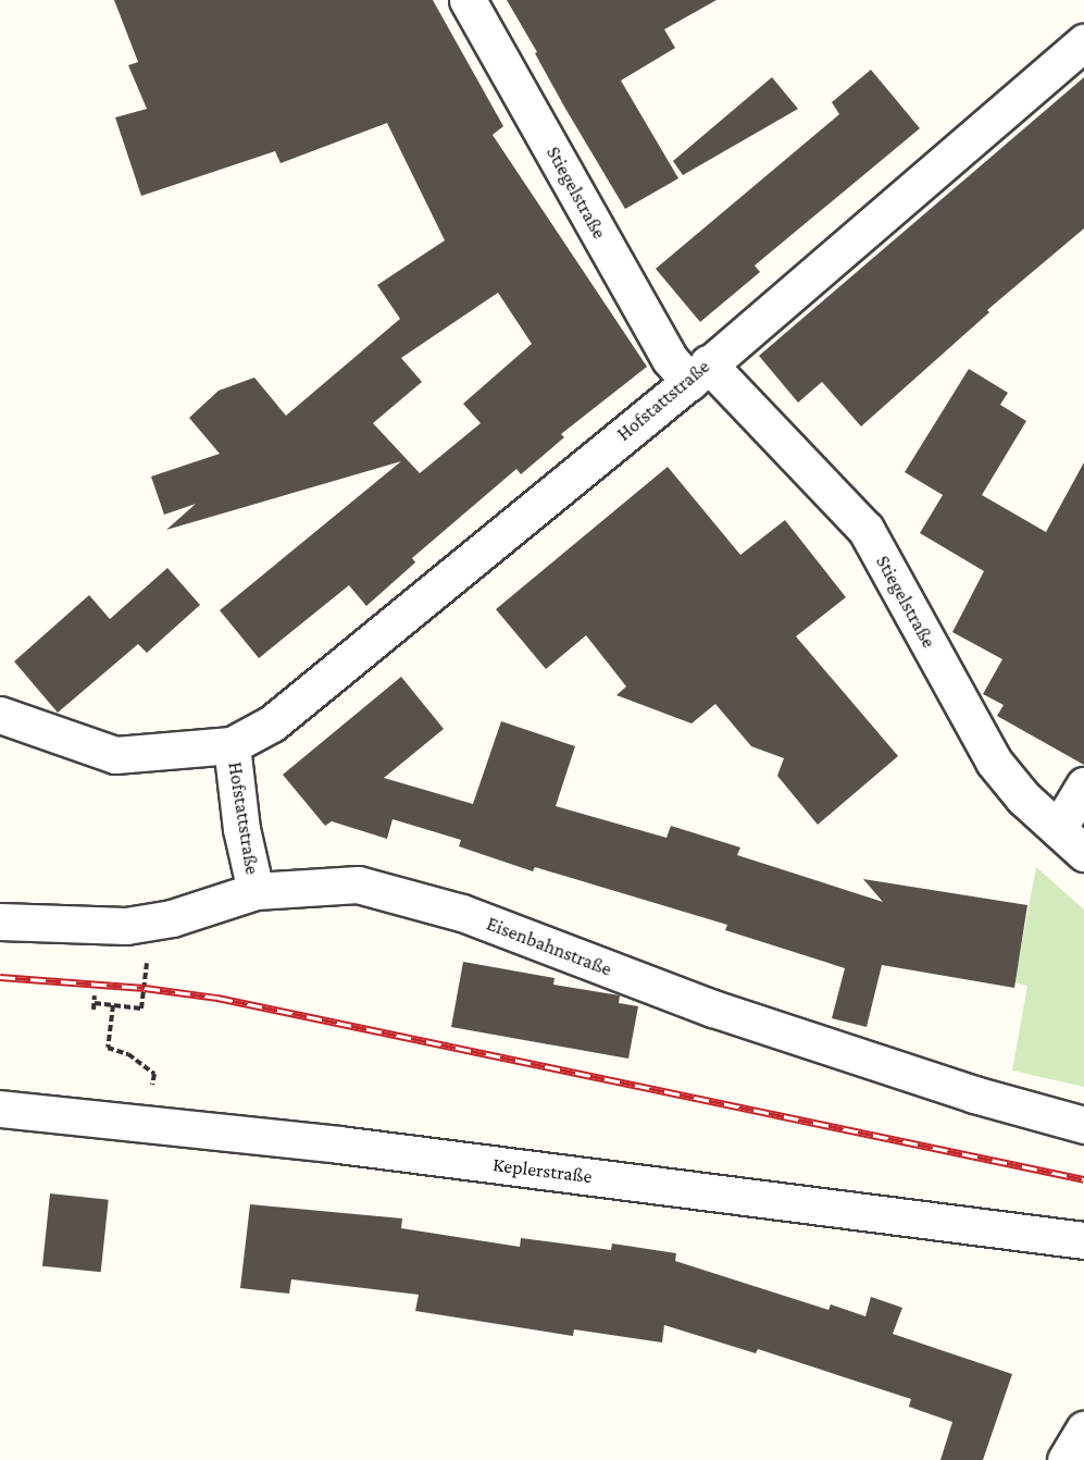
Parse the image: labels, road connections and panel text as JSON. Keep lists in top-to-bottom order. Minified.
{"streets":{"street":["Stiegelstraße","Hofstattstraße","Eisenbahnstraße","Keplerstraße"]},"crossings":[["Stiegelstraße","Hofstattstraße"],["Hofstattstraße","Eisenbahnstraße"]]}
